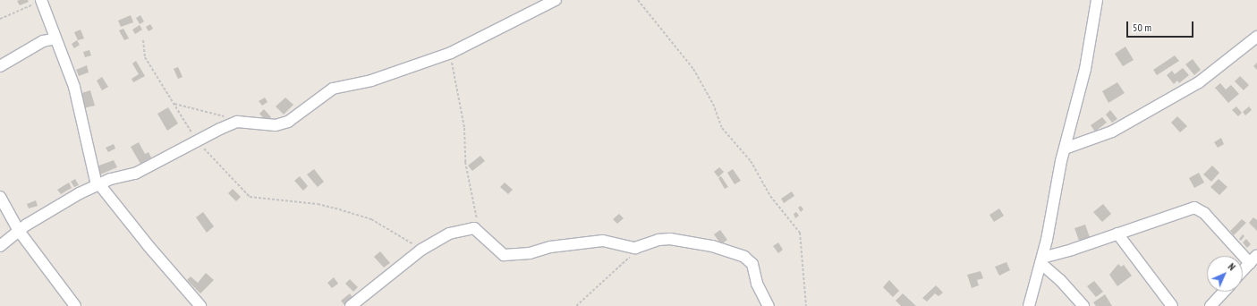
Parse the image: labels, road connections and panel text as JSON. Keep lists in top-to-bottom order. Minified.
{"scale_bar":"50 m","north":"top right"}
